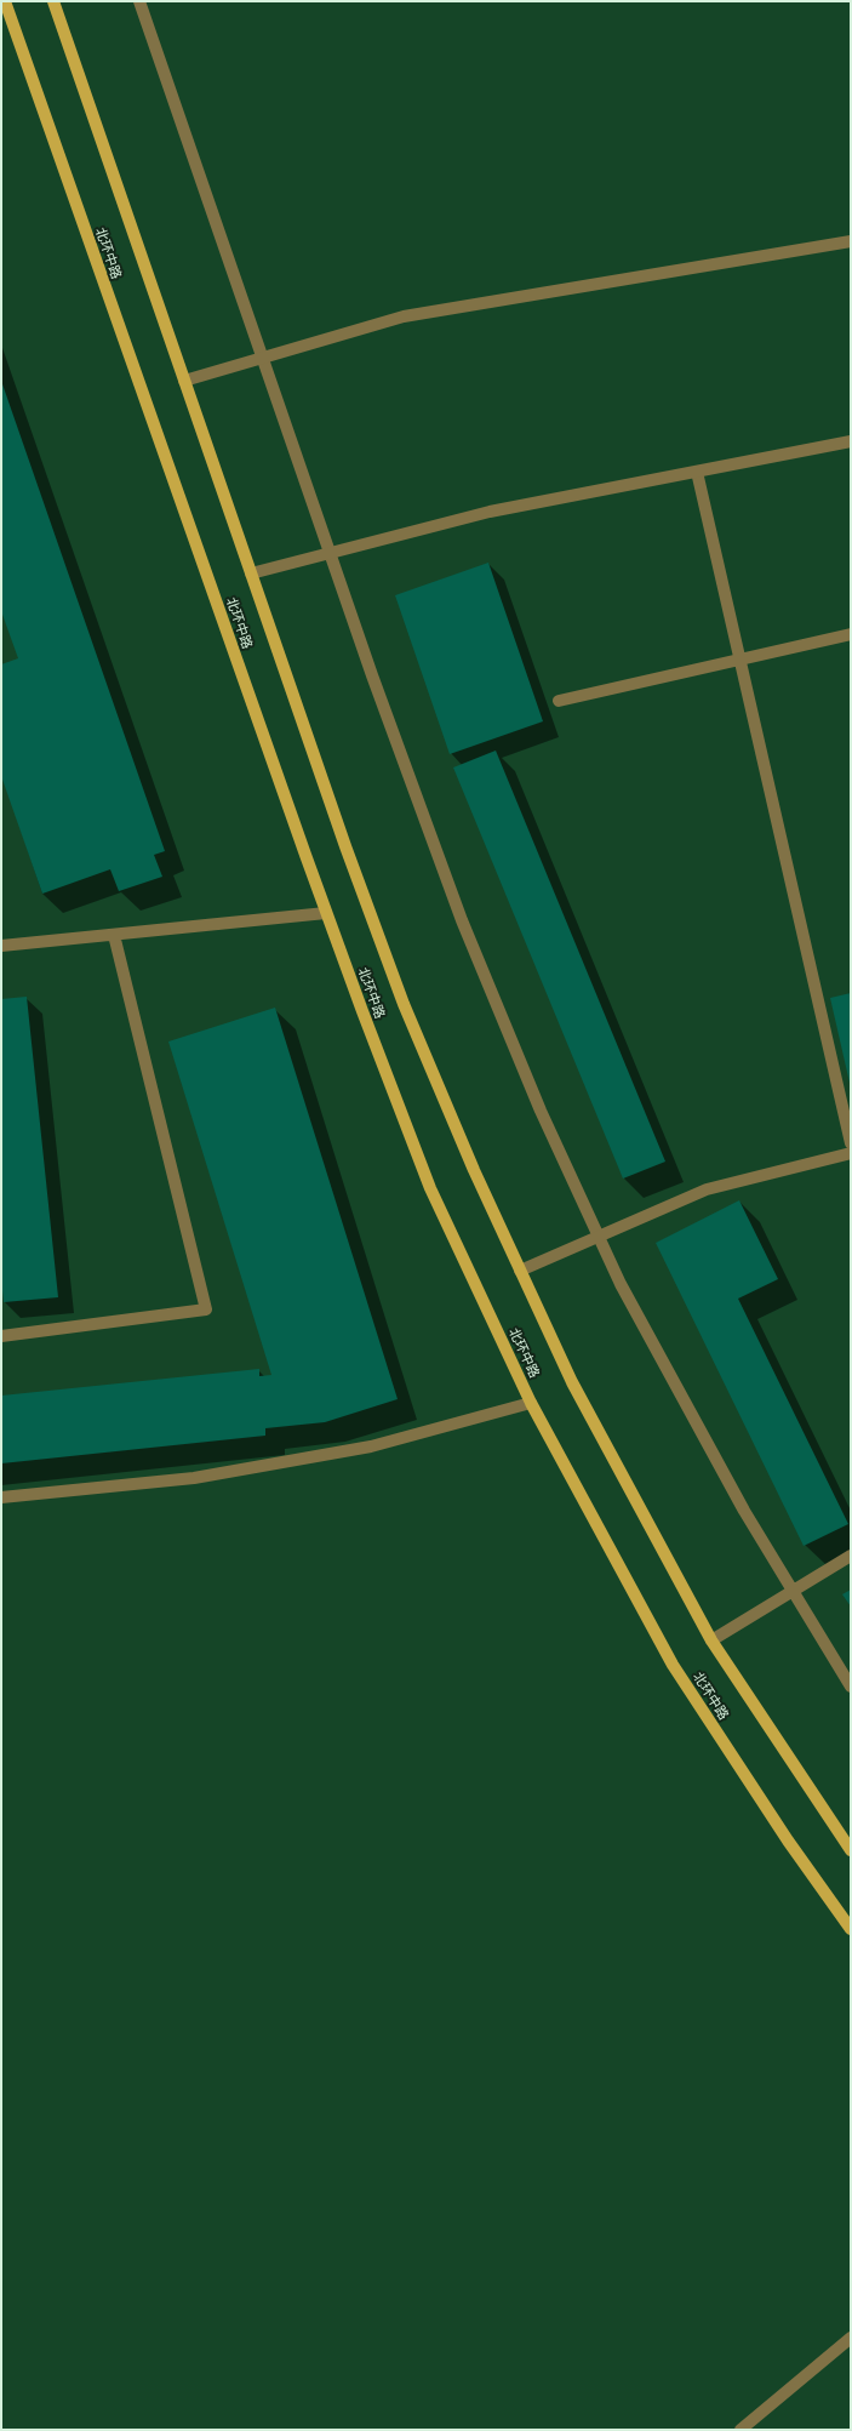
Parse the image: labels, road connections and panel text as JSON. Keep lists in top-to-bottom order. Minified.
{"streets":{"main road":["北环中路"]}}
